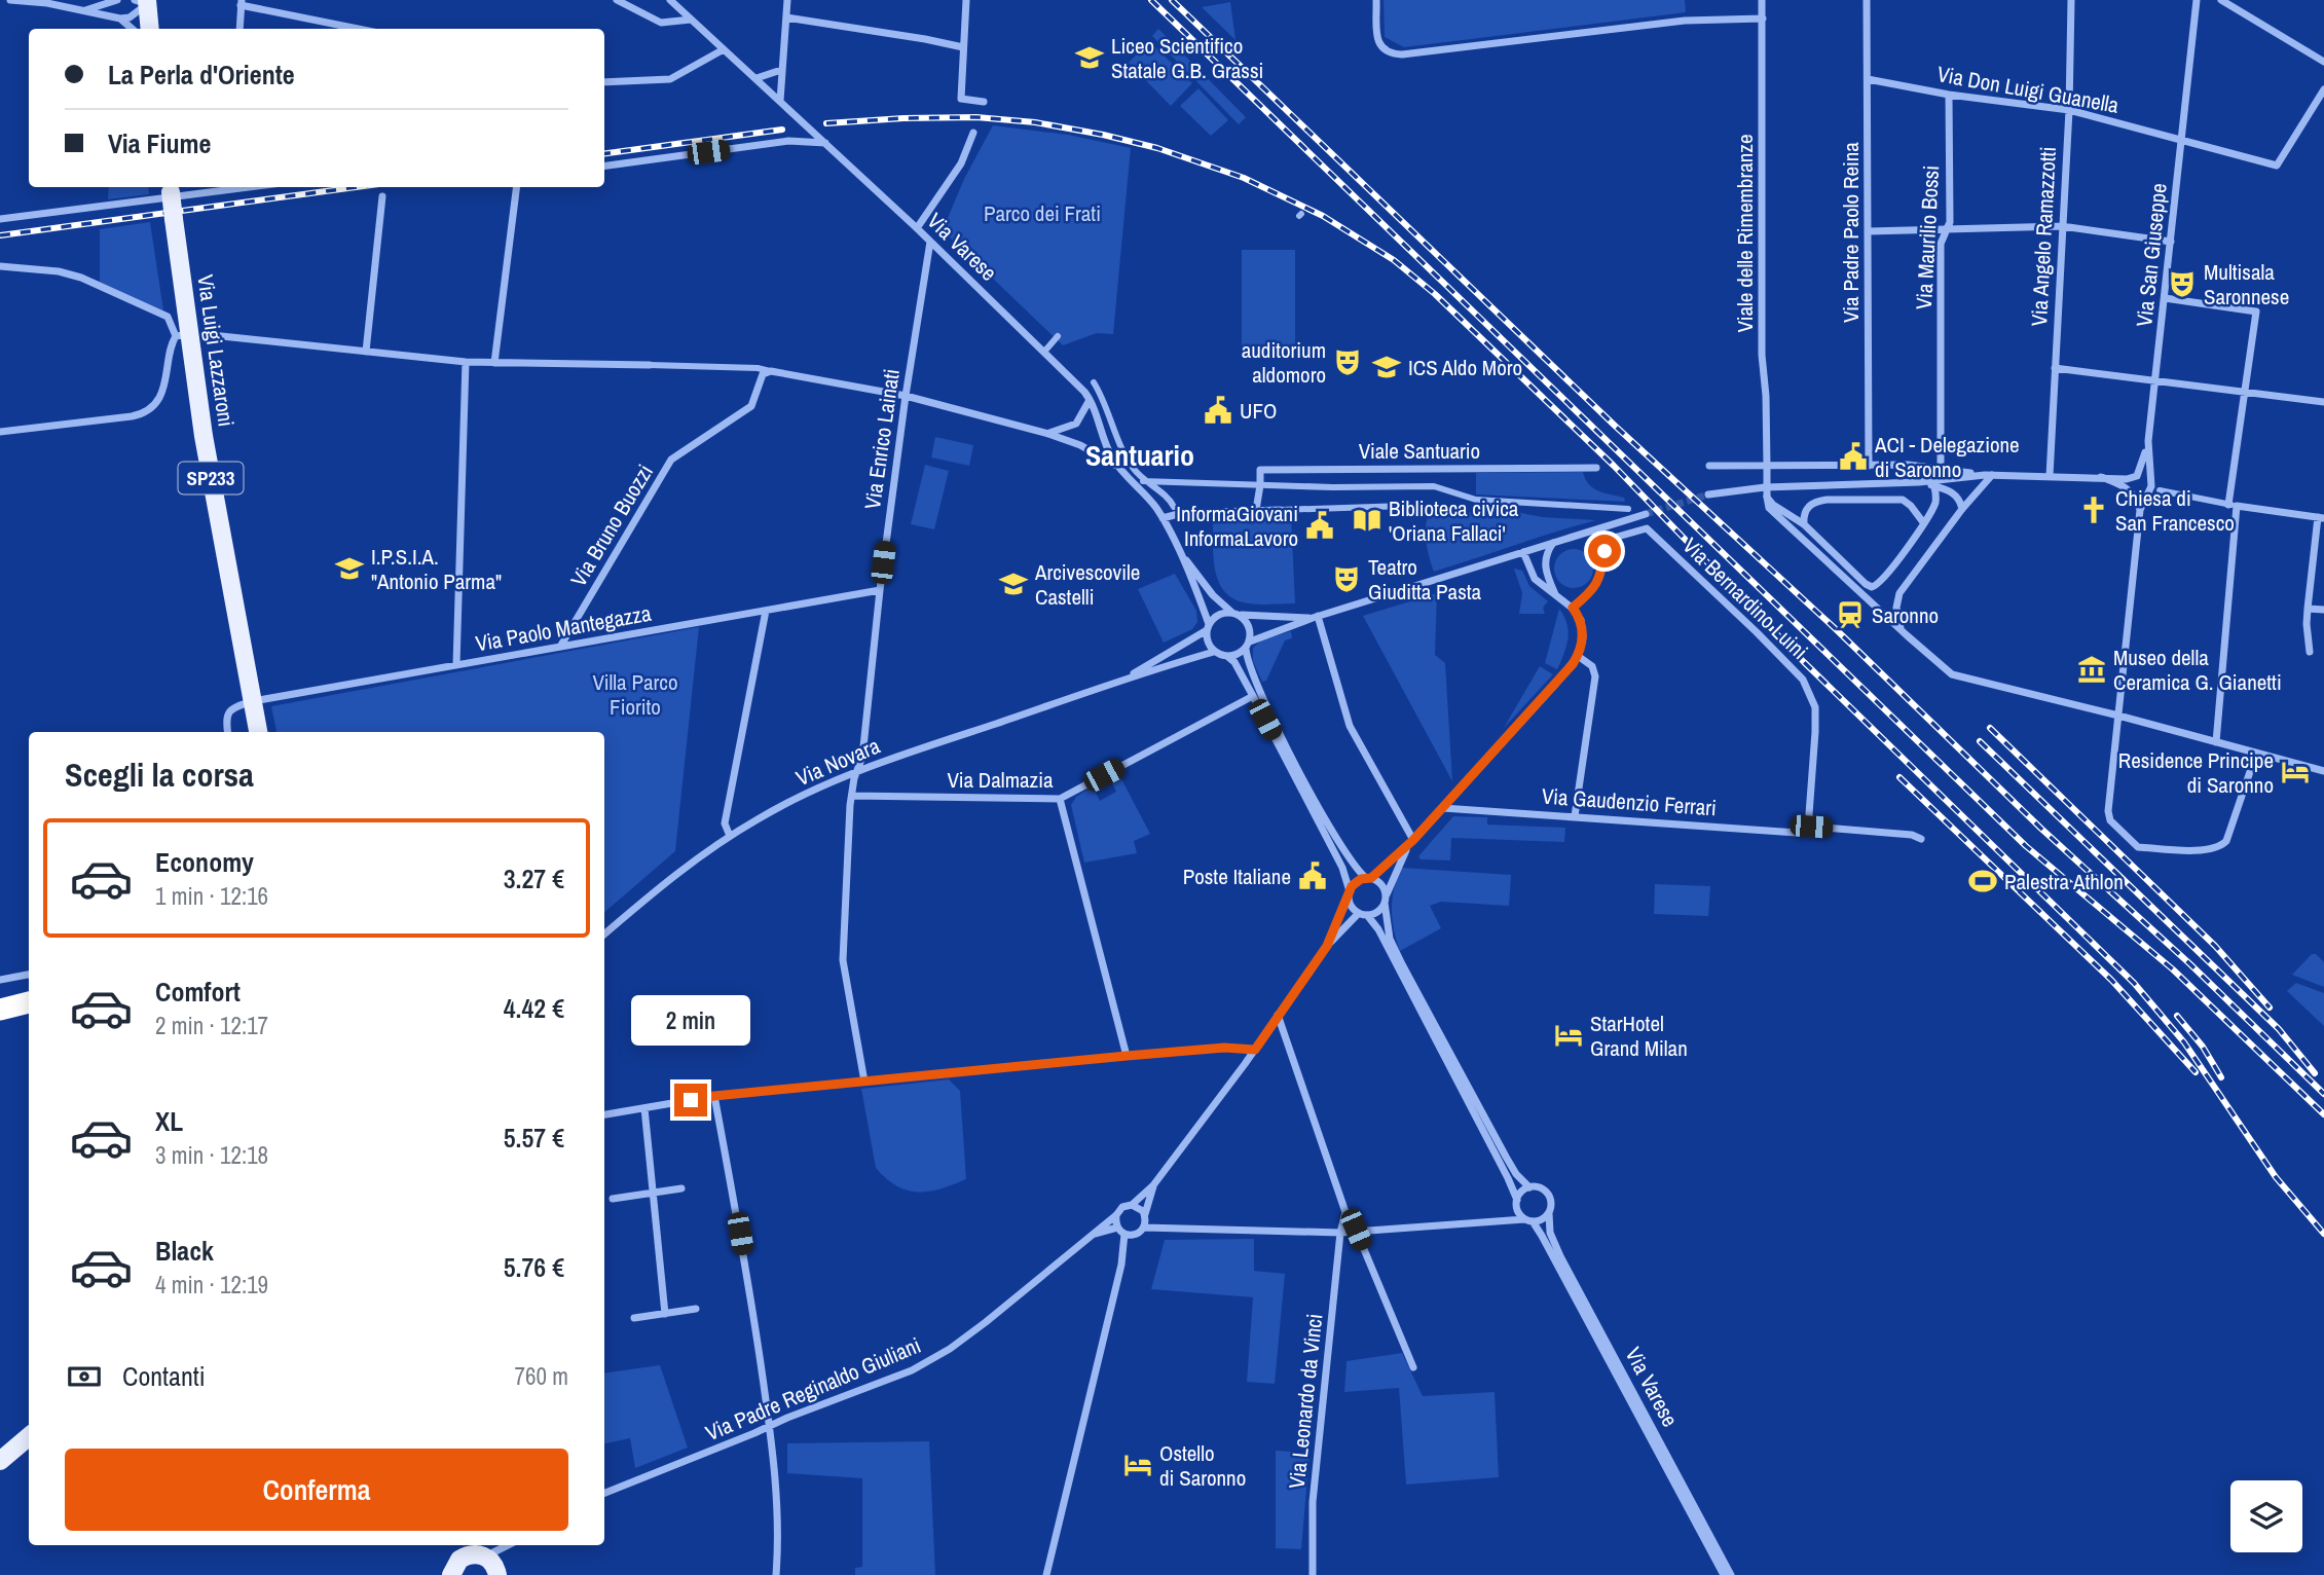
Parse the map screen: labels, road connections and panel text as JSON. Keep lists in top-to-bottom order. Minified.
{"streets":{"main road":["Via Luigi Lazzaroni","SP233"],"street":["Via Don Luigi Guanella","Via Padre Paolo Reina","Viale delle Rimembranze","Via Angelo Ramazzotti","Via Maurilio Bossi","Via Varese","Via San Giuseppe","Via Enrico Lainati","Viale Santuario","Via Bruno Buozzi","Via Bernardino Luini","Via Paolo Mantegazza","Via Novara","Via Dalmazia","Via Gaudenzio Ferrari","Via Padre Reginaldo Giuliani","Via Leonardo da Vinci"]},"crossings":[["Via Don Luigi Guanella","Via Padre Paolo Reina"],["Via Don Luigi Guanella","Via Angelo Ramazzotti"],["Via Don Luigi Guanella","Via Maurilio Bossi"],["Via Don Luigi Guanella","Via San Giuseppe"],["Via Varese","Via Enrico Lainati"],["Via Varese","Via Novara"],["Via Luigi Lazzaroni","Via Paolo Mantegazza"],["Via Enrico Lainati","Via Paolo Mantegazza"],["Via Enrico Lainati","Via Novara"],["Via Enrico Lainati","Via Dalmazia"],["Via Bruno Buozzi","Via Paolo Mantegazza"],["Via Bernardino Luini","Via Gaudenzio Ferrari"]],"districts":["Santuario"],"parks":["Parco dei Frati","Villa Parco Fiorito"],"places":{"school or university":["Liceo Scientifico Statale G.B. Grassi","ICS Aldo Moro","I.P.S.I.A. \"Antonio Parma\"","Arcivescovile Castelli"],"theatre":["Multisala Saronnese","auditorium aldomoro","Teatro Giuditta Pasta"],"public building":["UFO","ACI - Delegazione di Saronno","InformaGiovani InformaLavoro","Poste Italiane"],"church":["Chiesa di San Francesco"],"library":["Biblioteca civica 'Oriana Fallaci'"],"station":["Saronno"],"museum":["Museo della Ceramica G. Gianetti"],"hotel":["Residence Principe di Saronno","StarHotel Grand Milan","Ostello di Saronno"],"sports":["Palestra Athlon"]},"page":{"banner":["La Perla d'Oriente","Via Fiume"],"heading":"Scegli la corsa","list":[{"name":"Economy","note":"1 min · 12:16","value":"3.27 €"},{"name":"Comfort","note":"2 min · 12:17","value":"4.42 €"},{"name":"XL","note":"3 min · 12:18","value":"5.57 €"},{"name":"Black","note":"4 min · 12:19","value":"5.76 €"}],"bubble":"2 min","pay":["Contanti","760 m"],"buttons":"Conferma"}}
